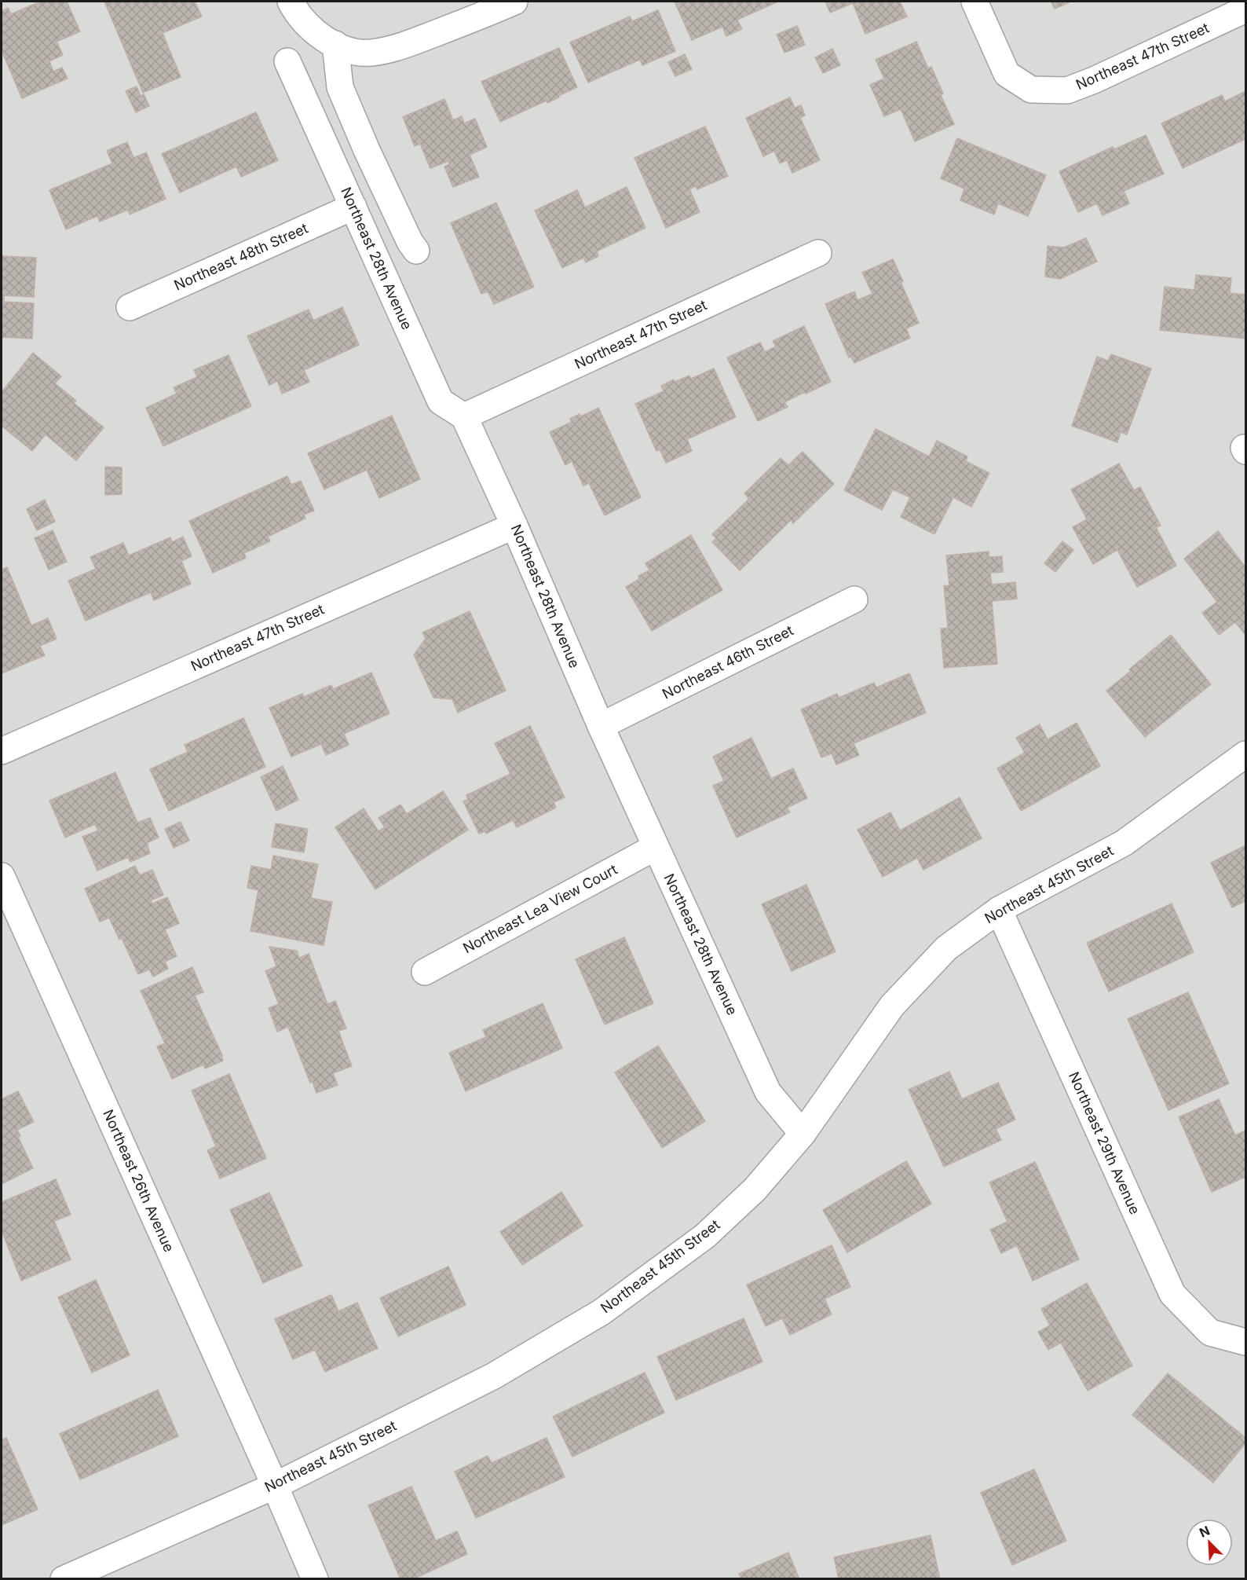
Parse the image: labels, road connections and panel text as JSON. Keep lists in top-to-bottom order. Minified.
{"streets":{"street":["Northeast 47th Street","Northeast 48th Street","Northeast 28th Avenue","Northeast 46th Street","Northeast 45th Street","Northeast Lea View Court","Northeast 29th Avenue","Northeast 26th Avenue"]},"crossings":[["Northeast 47th Street","Northeast 28th Avenue"],["Northeast 48th Street","Northeast 28th Avenue"],["Northeast 28th Avenue","Northeast 46th Street"],["Northeast 28th Avenue","Northeast 45th Street"],["Northeast 28th Avenue","Northeast Lea View Court"],["Northeast 45th Street","Northeast 29th Avenue"],["Northeast 45th Street","Northeast 26th Avenue"]],"north":"top left"}
